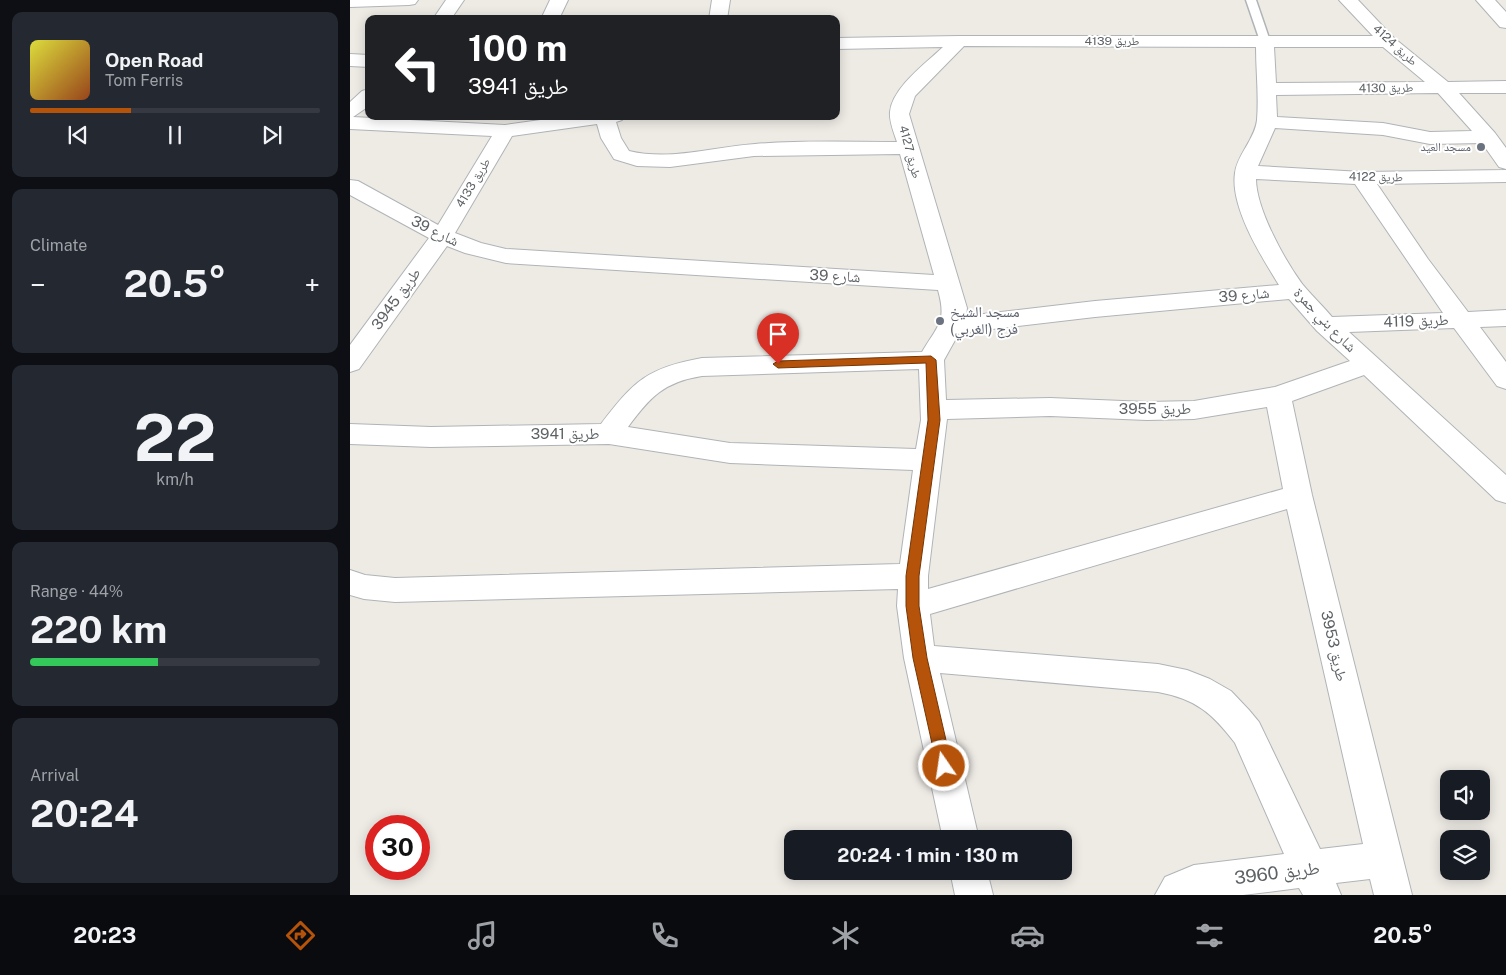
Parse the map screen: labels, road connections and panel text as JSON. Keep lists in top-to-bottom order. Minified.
{"streets":{"street":["طريق 4139","طريق 4124","طريق 4130","طريق 4127","طريق 4122","طريق 4133","شارع 39","طريق 3945","شارع بني جمرة","طريق 4119","طريق 3955","طريق 3941","طريق 3953","طريق 3960"]},"crossings":[["طريق 4139","طريق 4124"],["طريق 4139","طريق 4127"],["طريق 4139","شارع بني جمرة"],["طريق 4124","طريق 4130"],["طريق 4130","شارع بني جمرة"],["طريق 4127","شارع 39"],["طريق 4122","شارع بني جمرة"],["طريق 4133","شارع 39"],["طريق 4133","طريق 3945"],["شارع 39","طريق 3945"],["شارع 39","شارع بني جمرة"],["شارع بني جمرة","طريق 4119"],["شارع بني جمرة","طريق 3955"],["طريق 3955","طريق 3953"],["طريق 3953","طريق 3960"]],"places":["مسجد العيد","مسجد الشيخ فرج (الغربي)"],"page":{"turn":["100 m","طريق 3941"],"song":["Open Road","Tom Ferris"],"tile":["Climate",["22","km/h"],["Range · 44%","220 km"],["Arrival","20:24"]],"heat":["−","20.5°","+"],"limit":"30","trip":"20:24 · 1 min · 130 m","tabs":["20:23","20.5°"]}}
